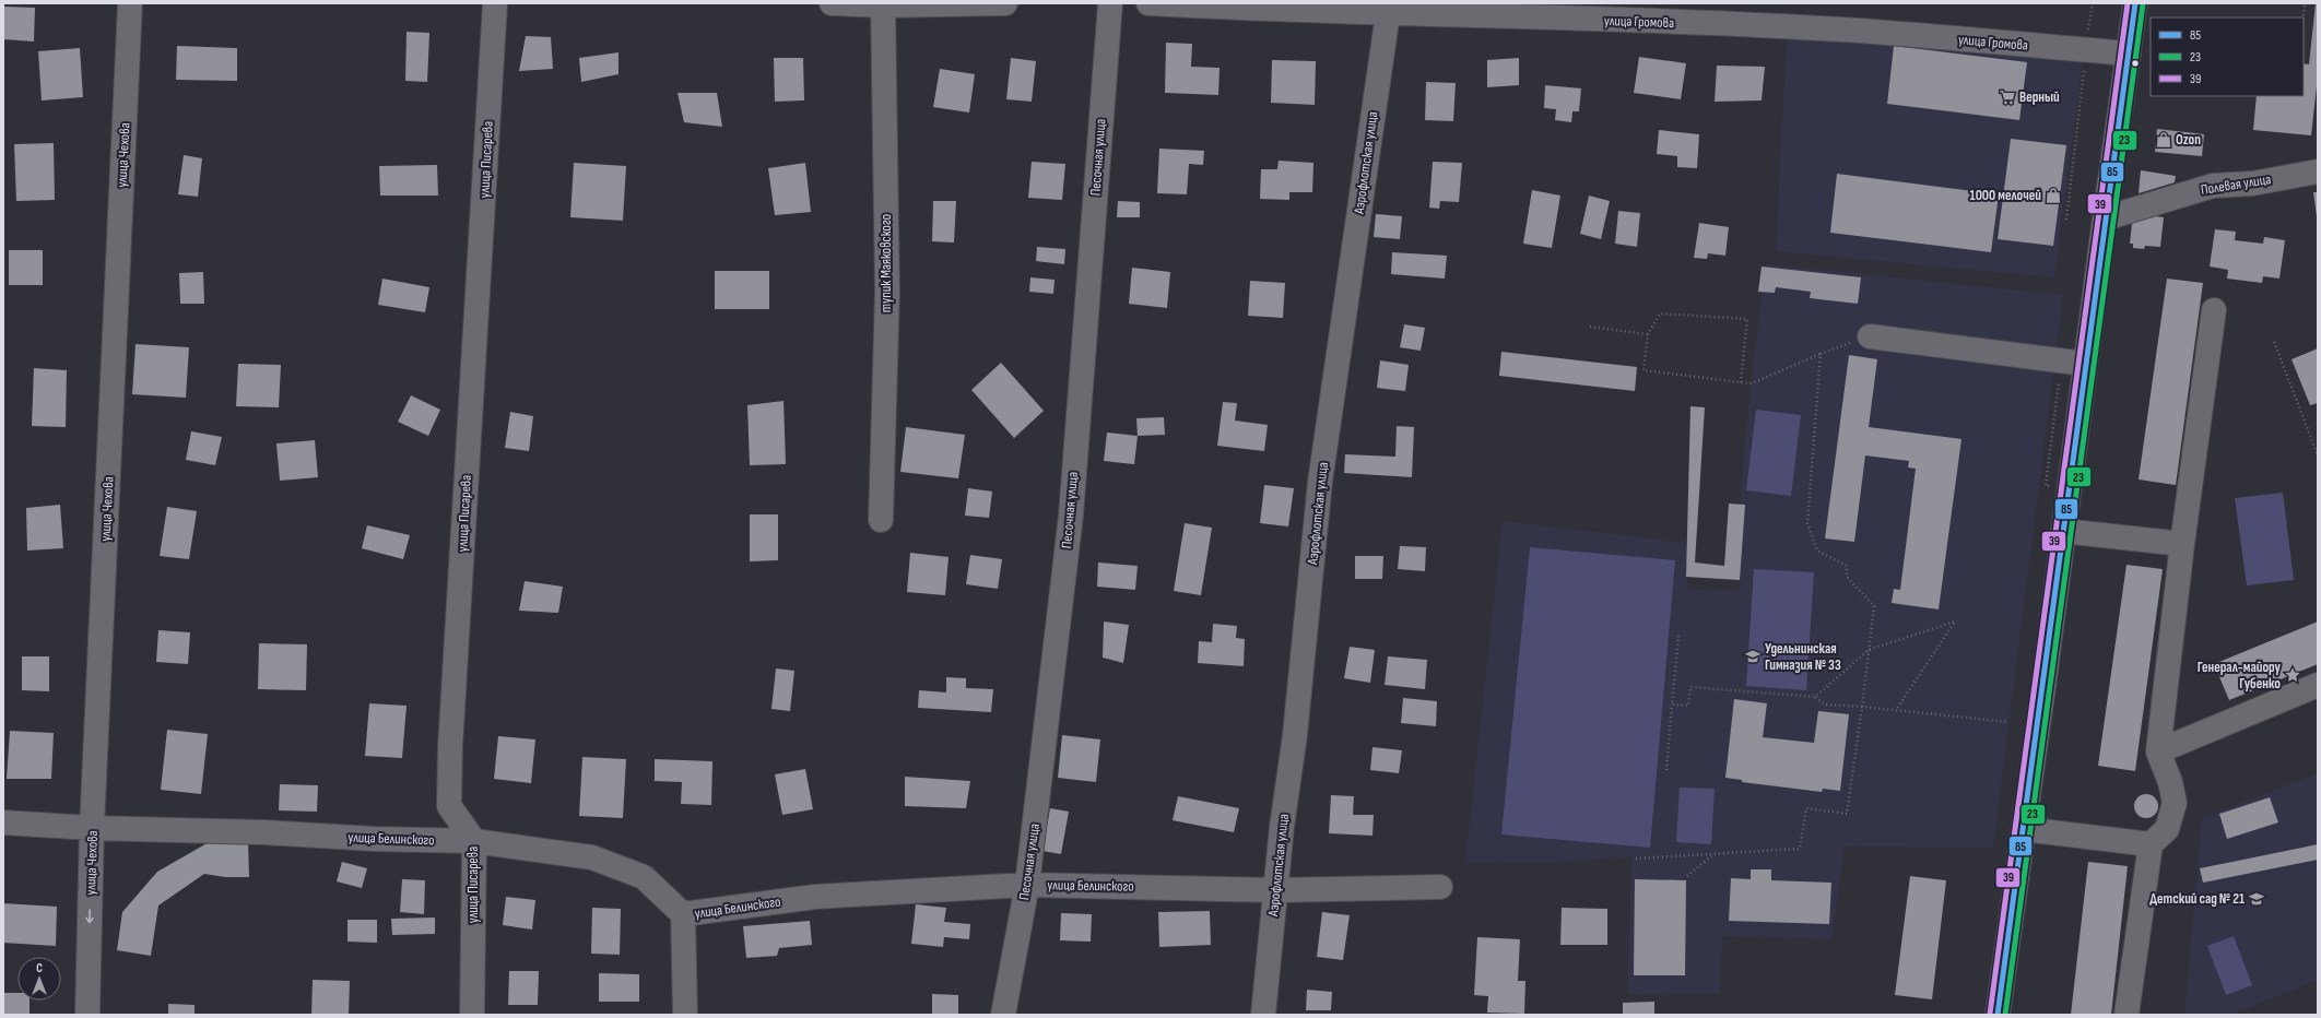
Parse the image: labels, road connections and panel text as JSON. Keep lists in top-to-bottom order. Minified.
{"streets":{"street":["улица Громова","улица Чехова","Песочная улица","улица Писарева","Аэрофлотская улица","Полевая улица","тупик Маяковского","улица Белинского"]},"crossings":[["улица Громова","Аэрофлотская улица"],["улица Чехова","улица Белинского"],["Песочная улица","улица Белинского"],["улица Писарева","улица Белинского"],["Аэрофлотская улица","улица Белинского"]],"places":{"supermarket":["Верный"],"shop":["Ozon","1000 мелочей"],"school or university":["Удельнинская Гимназия № 33","Детский сад № 21"],"place":["Генерал-майору Губенко"]},"lines":["transit line 85","transit line 39","transit line 23"],"legend":["85","23","39"],"north":"top"}
